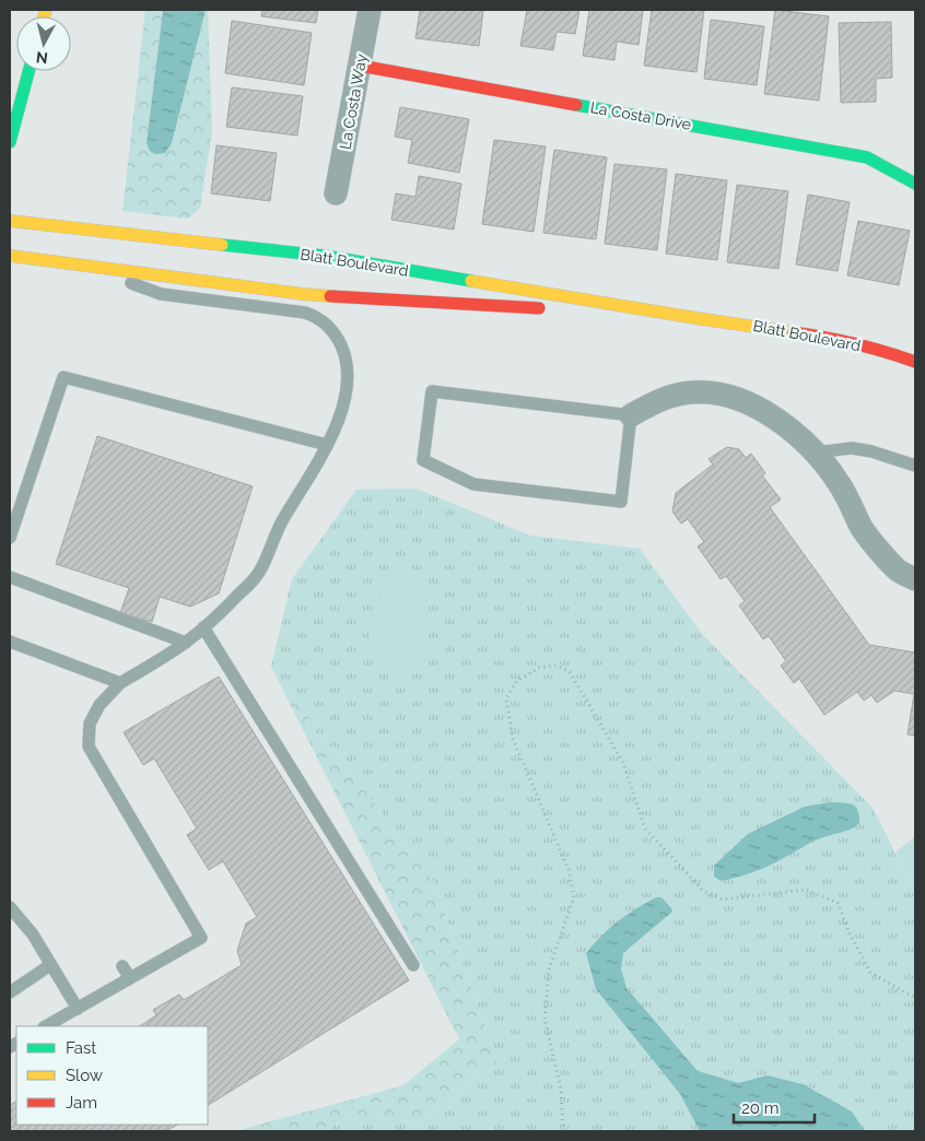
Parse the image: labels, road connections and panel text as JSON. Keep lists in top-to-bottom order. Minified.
{"streets":{"street":["La Costa Way","La Costa Drive","Blatt Boulevard"]},"crossings":[["La Costa Way","La Costa Drive"]],"legend":["Fast","Slow","Jam"],"scale_bar":"20 m","north":"bottom"}
